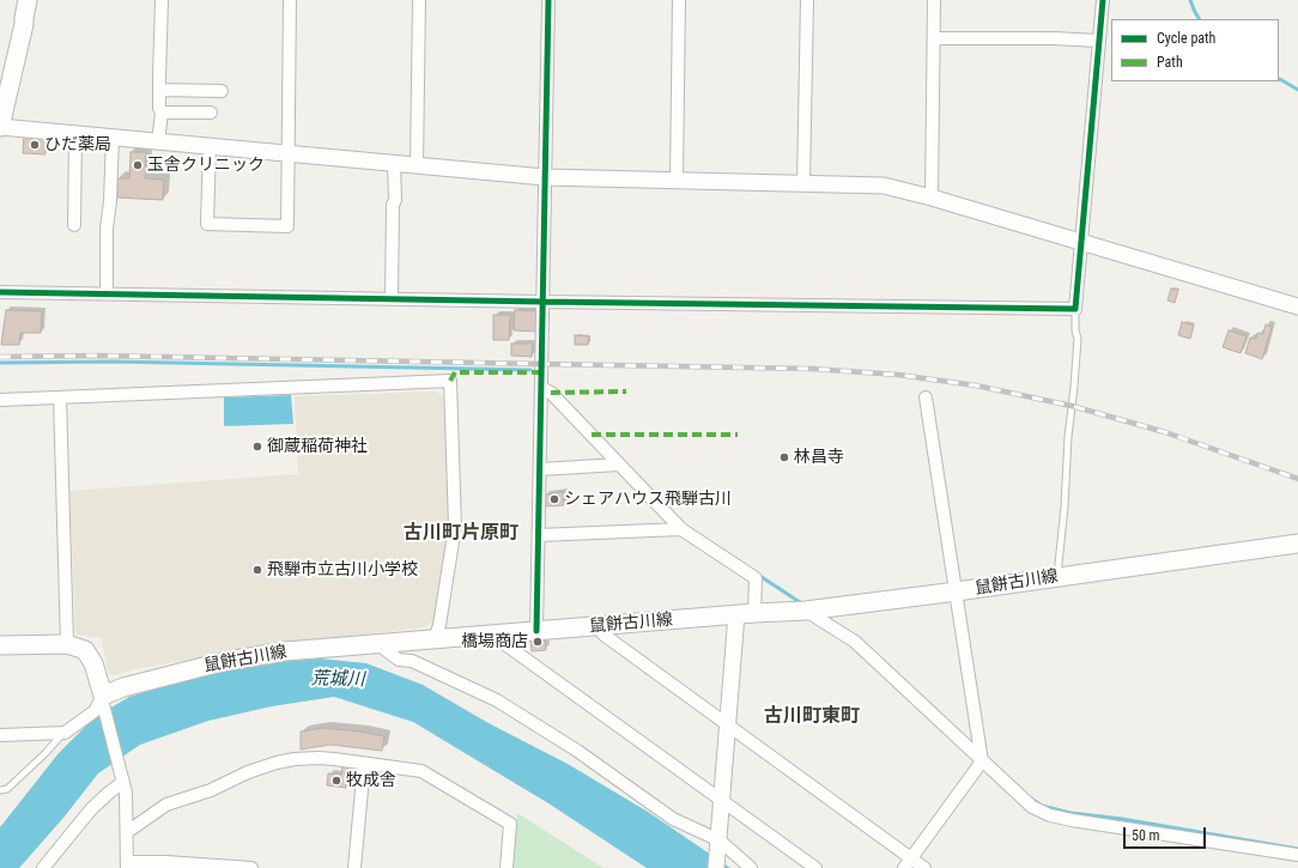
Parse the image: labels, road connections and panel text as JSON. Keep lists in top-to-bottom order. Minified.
{"streets":{"main road":["鼠餅古川線"]},"districts":["古川町片原町","古川町東町"],"water":["荒城川"],"places":["ひだ薬局","玉舎クリニック","御蔵稲荷神社","林昌寺","シェアハウス飛騨古川","飛騨市立古川小学校","橋場商店","牧成舎"],"legend":["Cycle path","Path"],"scale_bar":"50 m"}
